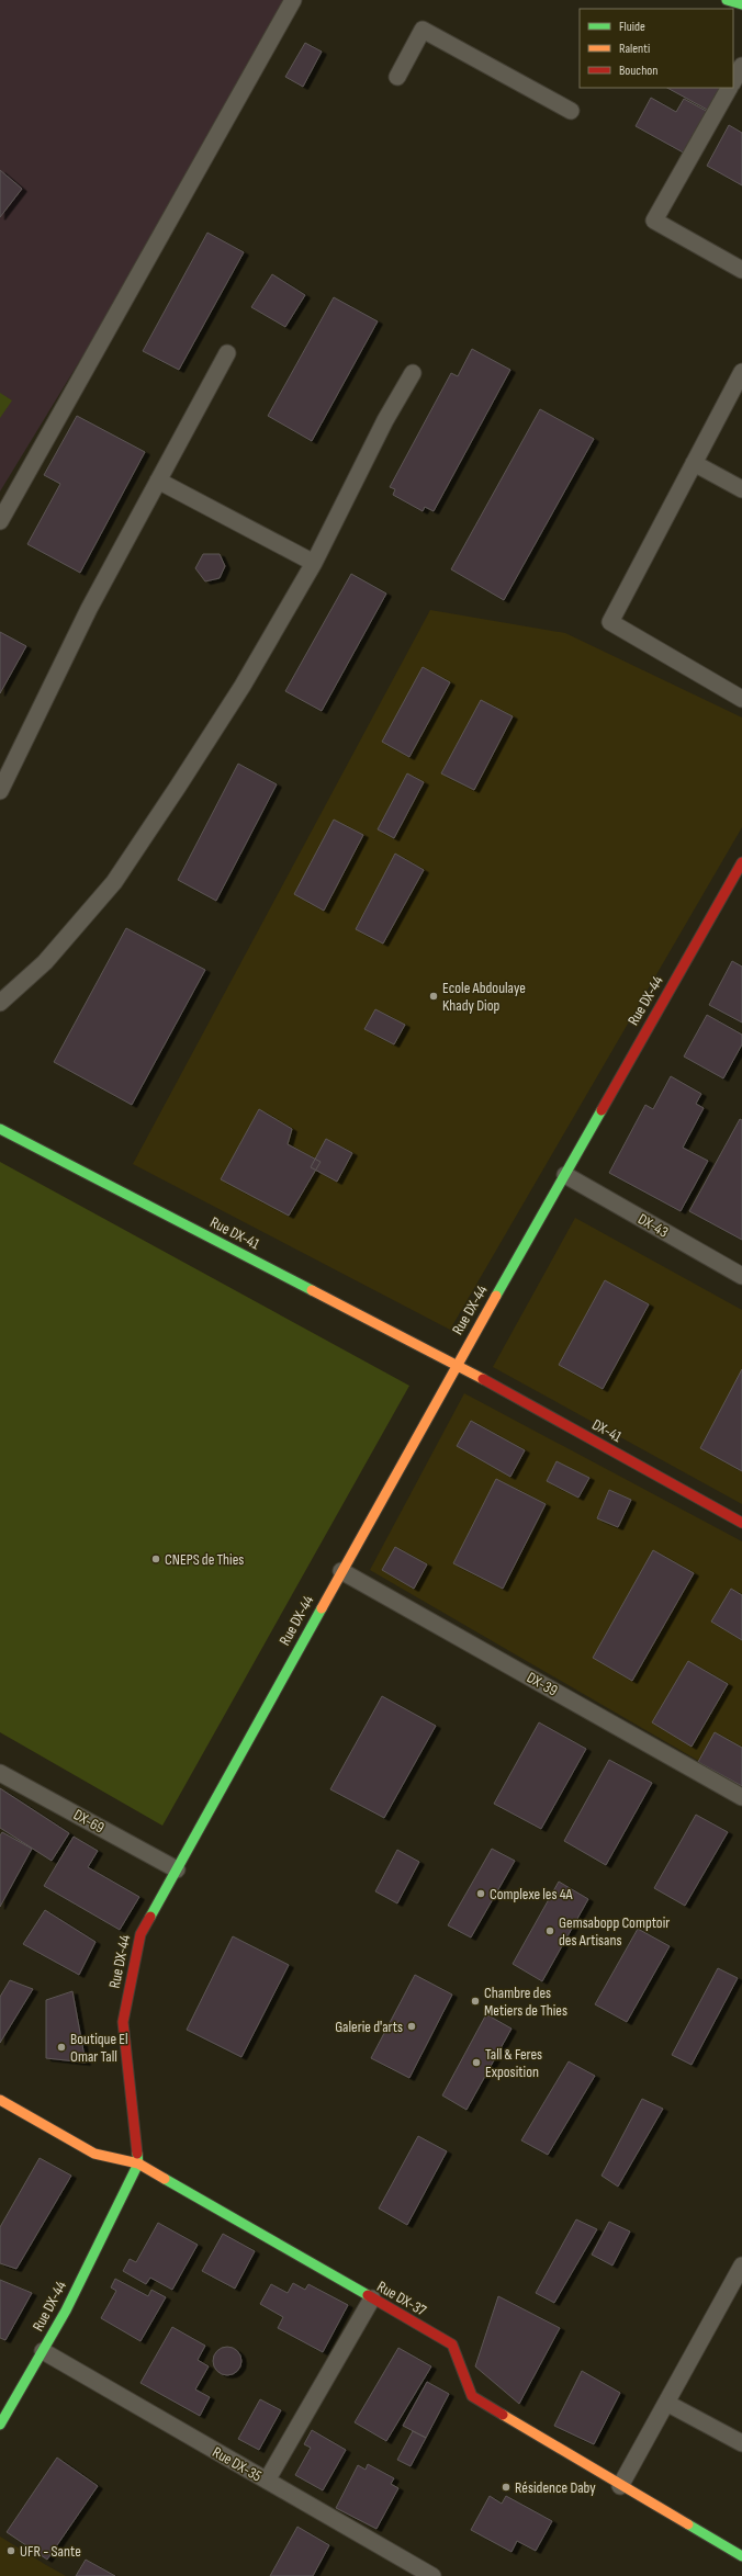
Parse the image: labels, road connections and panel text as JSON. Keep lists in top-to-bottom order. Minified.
{"streets":{"street":["Rue DX-44","DX-43","Rue DX-41","DX-41","DX-39","DX-69","Rue DX-37","Rue DX-35"]},"crossings":[["Rue DX-44","DX-43"],["Rue DX-44","Rue DX-41"],["Rue DX-44","DX-41"],["Rue DX-44","DX-39"],["Rue DX-44","DX-69"],["Rue DX-44","Rue DX-37"],["Rue DX-44","Rue DX-35"],["Rue DX-41","DX-41"]],"places":["Ecole Abdoulaye Khady Diop","CNEPS de Thies","Complexe les 4A","Gemsabopp Comptoir des Artisans","Chambre des Metiers de Thies","Galerie d'arts","Boutique El Omar Tall","Tall & Feres Exposition","Résidence Daby","UFR - Sante"],"legend":["Fluide","Ralenti","Bouchon"]}
